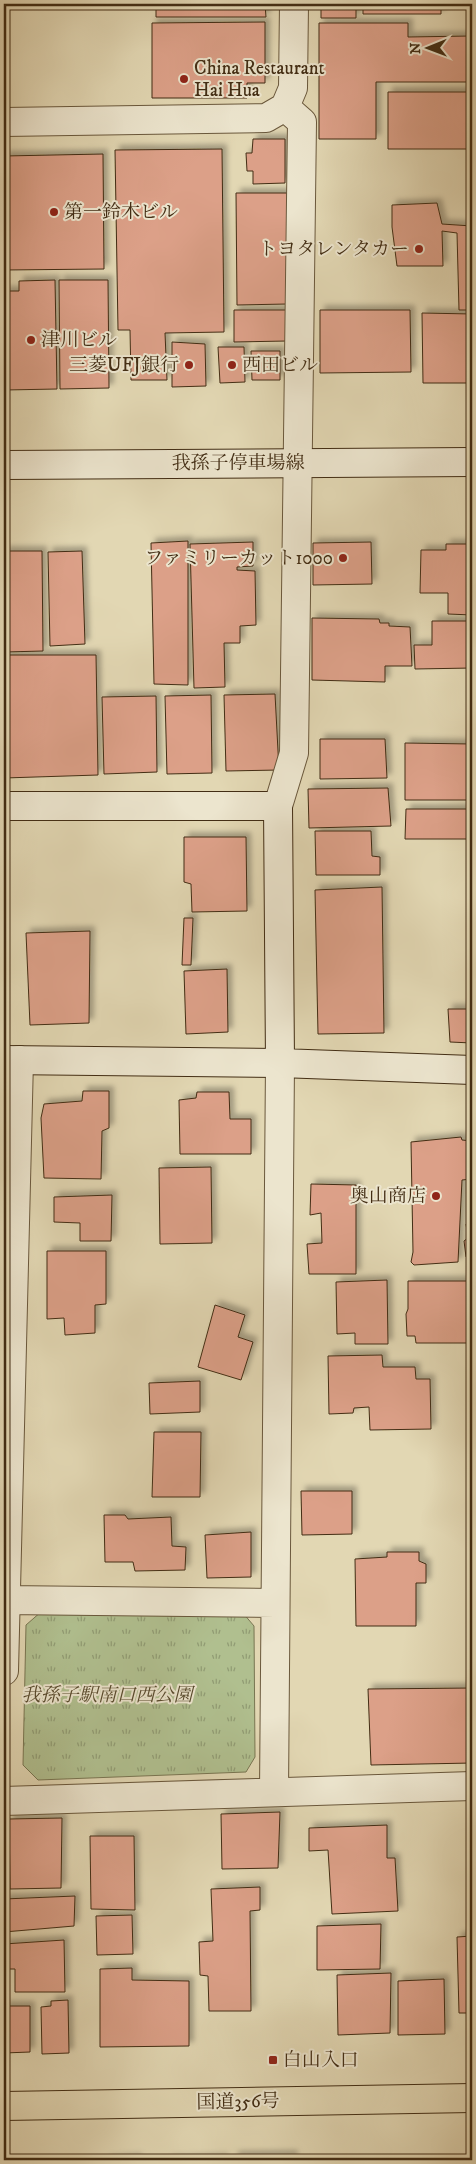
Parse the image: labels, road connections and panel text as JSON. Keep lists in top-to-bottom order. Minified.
{"streets":{"highway":["国道356号"],"street":["我孫子停車場線"]},"parks":["我孫子駅南口西公園"],"places":{"other":["China Restaurant Hai Hua","第一鈴木ビル","トヨタレンタカー","津川ビル","三菱UFJ銀行","西田ビル","ファミリーカット1000","奥山商店"],"transit":["白山入口"]},"north":"left"}
